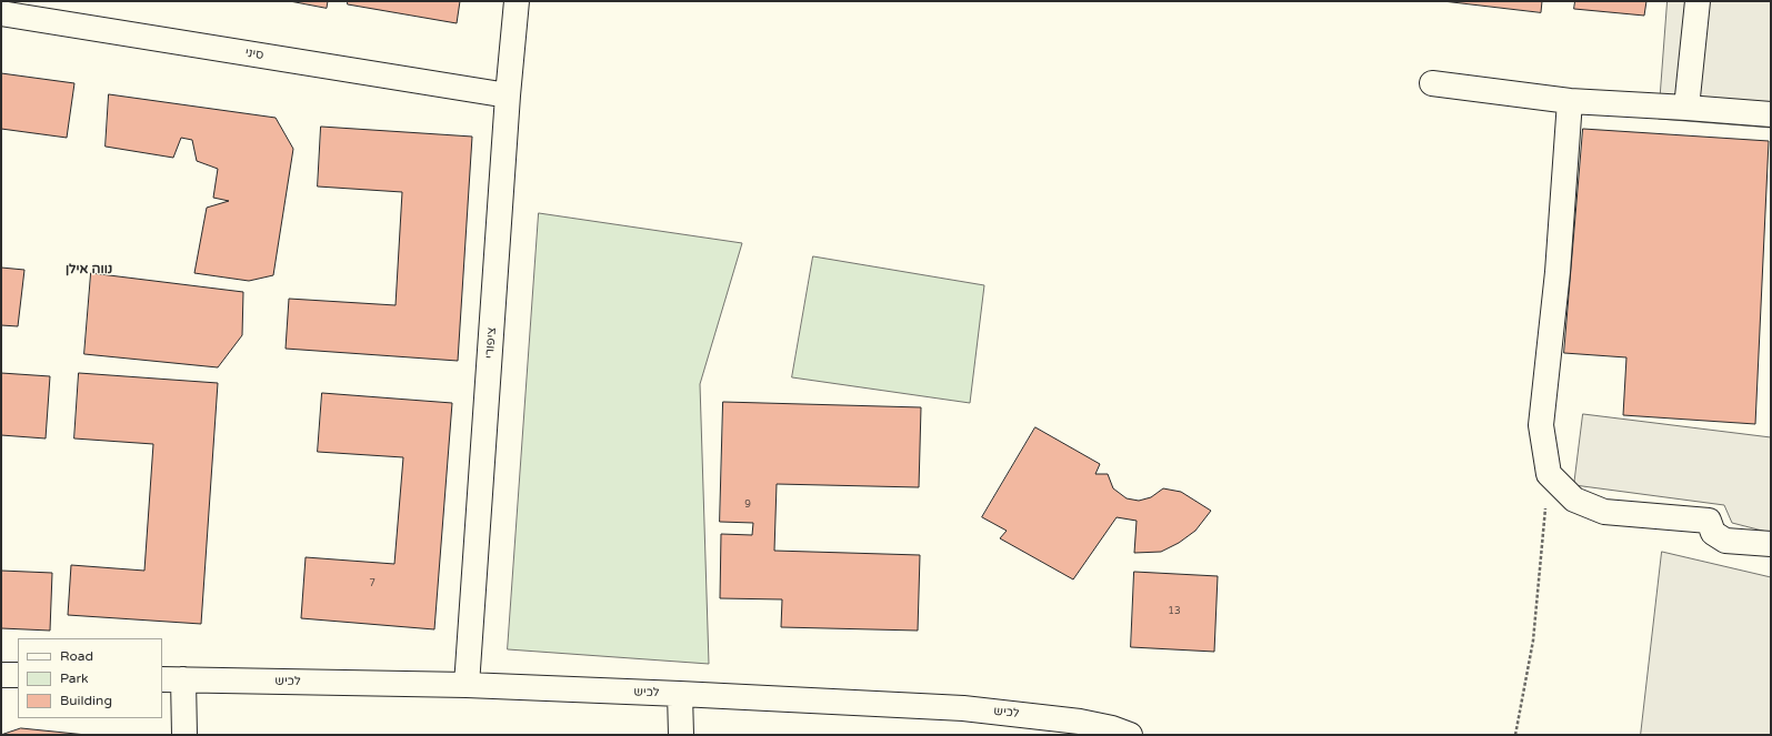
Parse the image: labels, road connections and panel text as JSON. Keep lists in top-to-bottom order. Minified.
{"streets":{"street":["סיני","ציפורי","לכיש"]},"crossings":[["סיני","ציפורי"],["ציפורי","לכיש"]],"districts":["נווה אילן"],"house_numbers":["9","7","13"],"legend":["Road","Park","Building"]}
